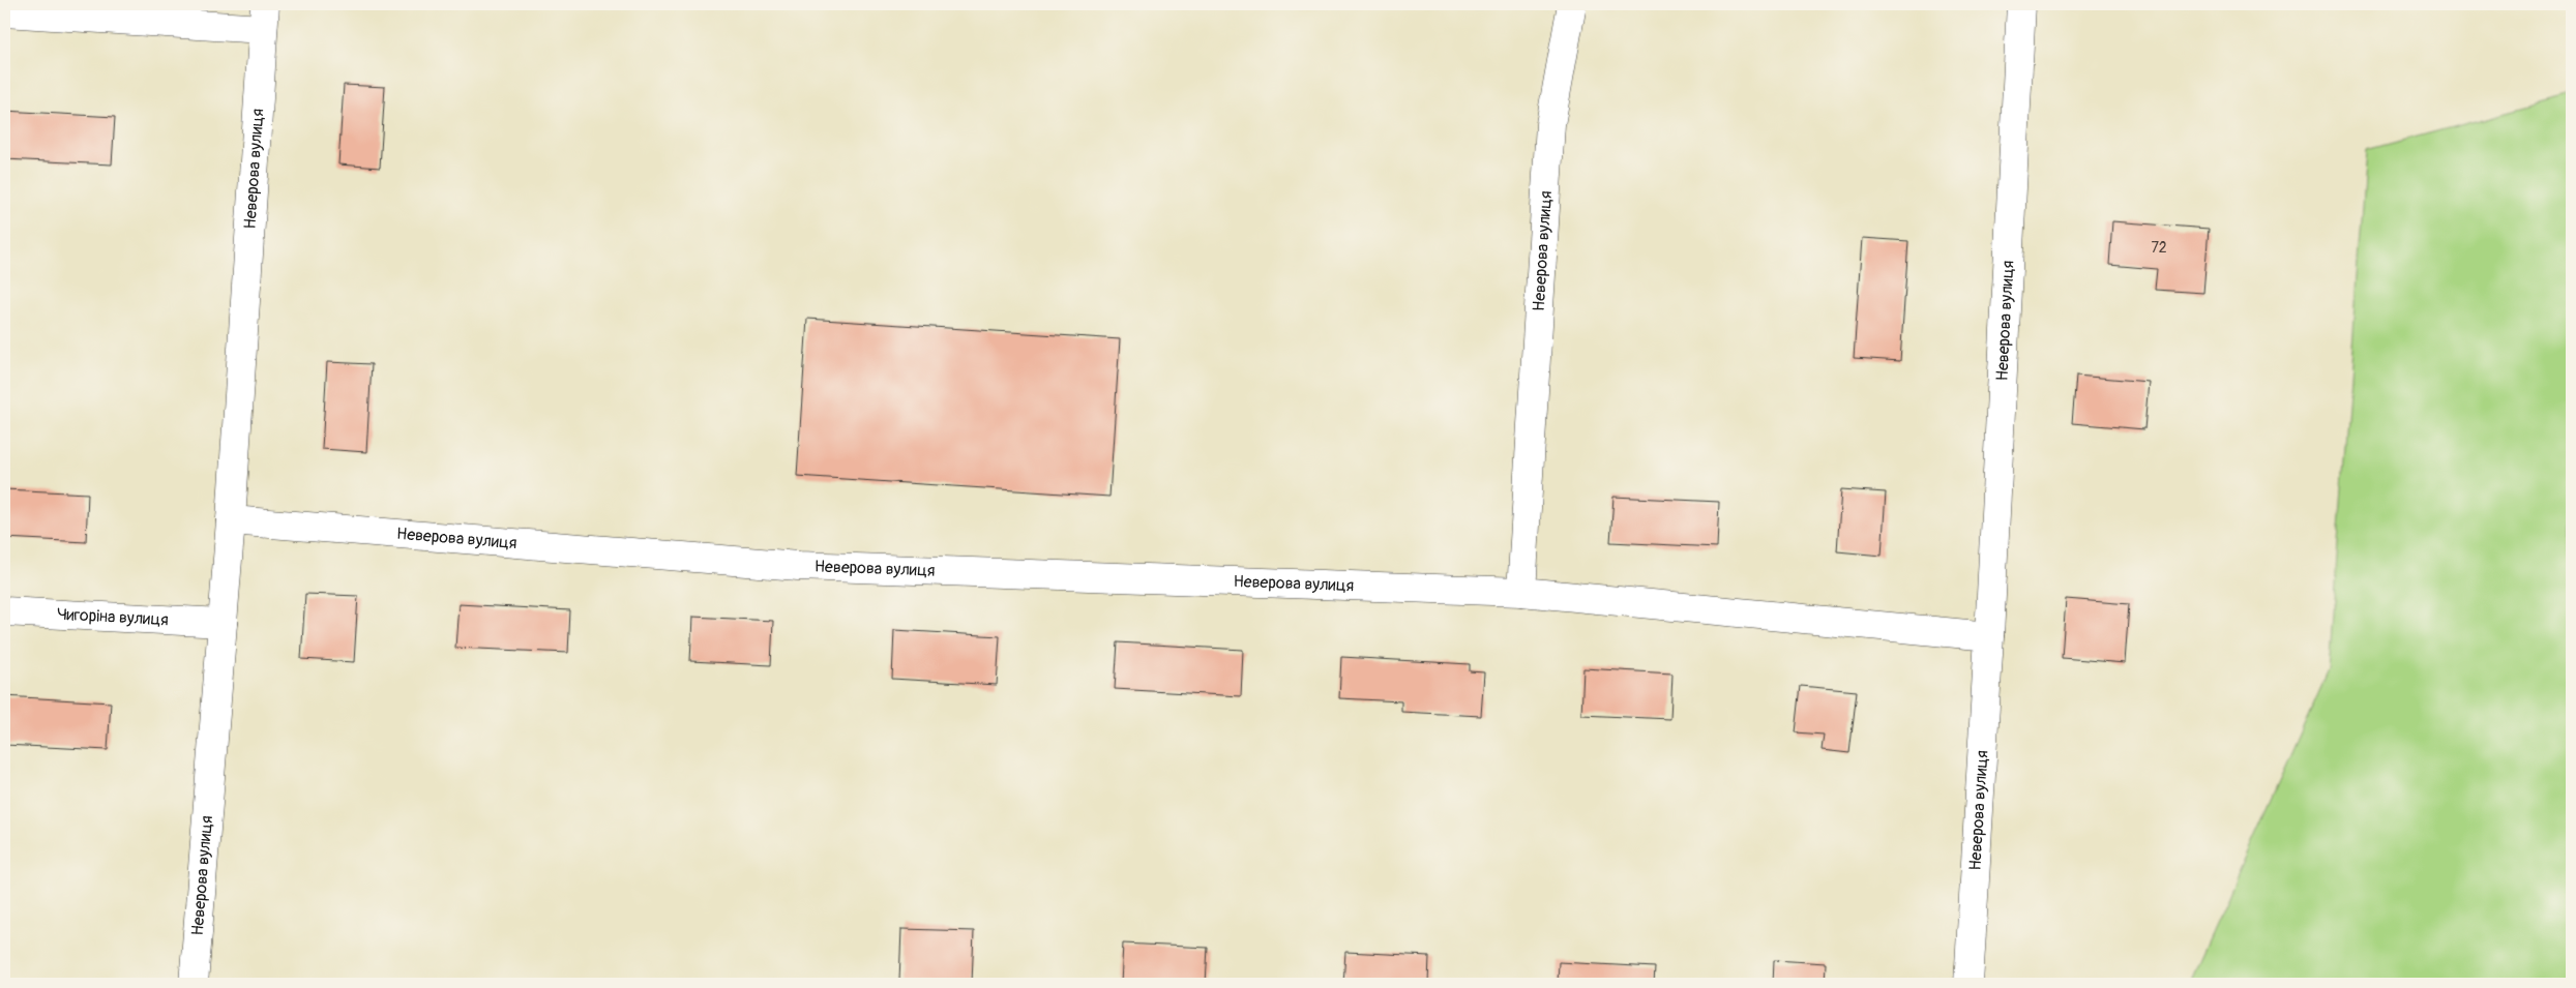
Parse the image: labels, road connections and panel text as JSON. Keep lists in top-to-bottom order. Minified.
{"streets":{"street":["Неверова вулиця","Чигоріна вулиця"]},"crossings":[["Неверова вулиця","Чигоріна вулиця"]],"house_numbers":["72"]}
